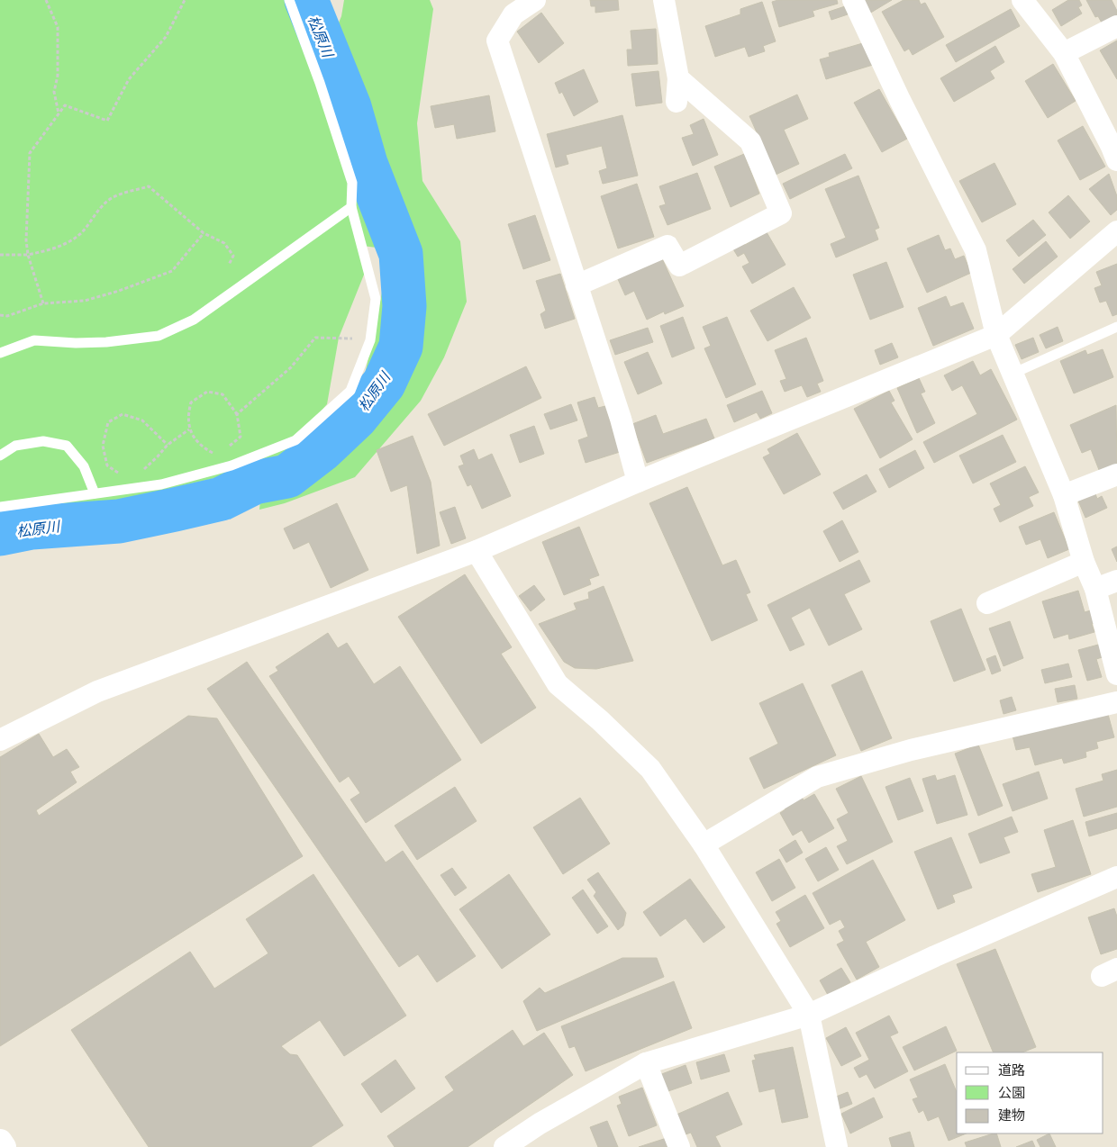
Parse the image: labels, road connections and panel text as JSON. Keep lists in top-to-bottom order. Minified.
{"water":["松原川"],"legend":["道路","公園","建物"]}
